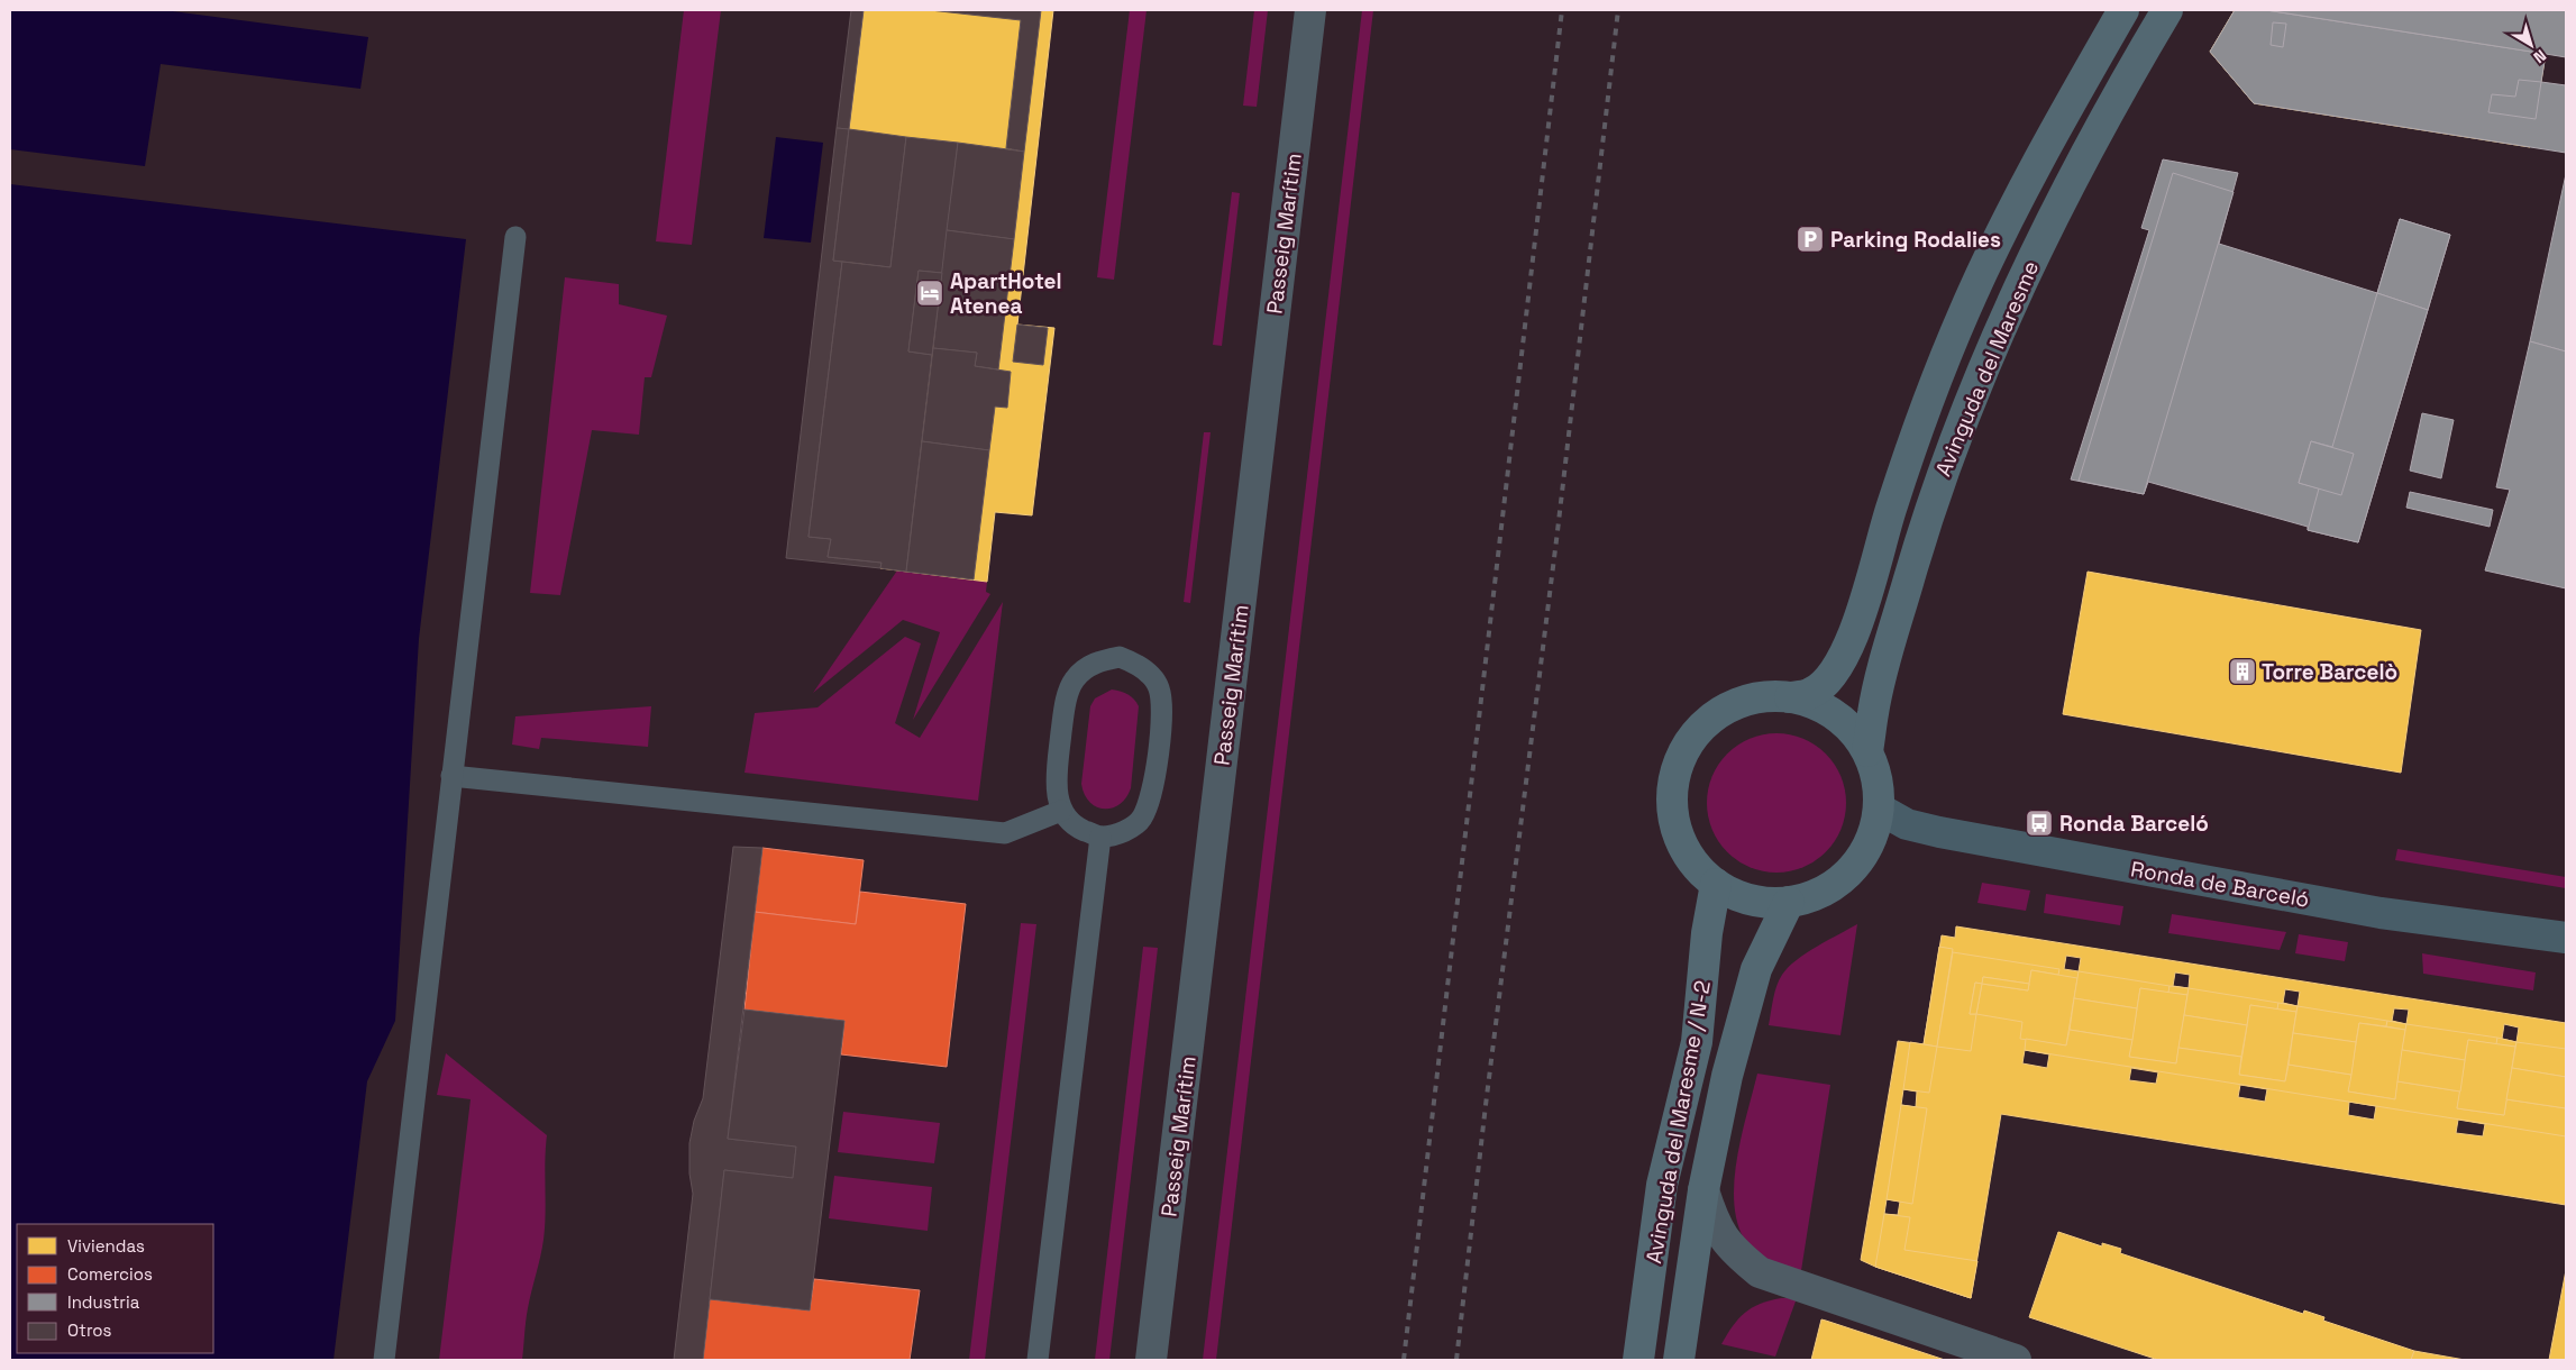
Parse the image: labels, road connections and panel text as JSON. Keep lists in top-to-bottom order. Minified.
{"streets":{"main road":["Avinguda del Maresme","Avinguda del Maresme / N-2"],"street":["Passeig Marítim","Ronda de Barceló"]},"places":{"parking":["Parking Rodalies"],"hotel":["ApartHotel Atenea"],"building":["Torre Barcelò"],"bus stop":["Ronda Barceló"]},"legend":["Viviendas","Comercios","Industria","Otros"],"north":"bottom right"}
